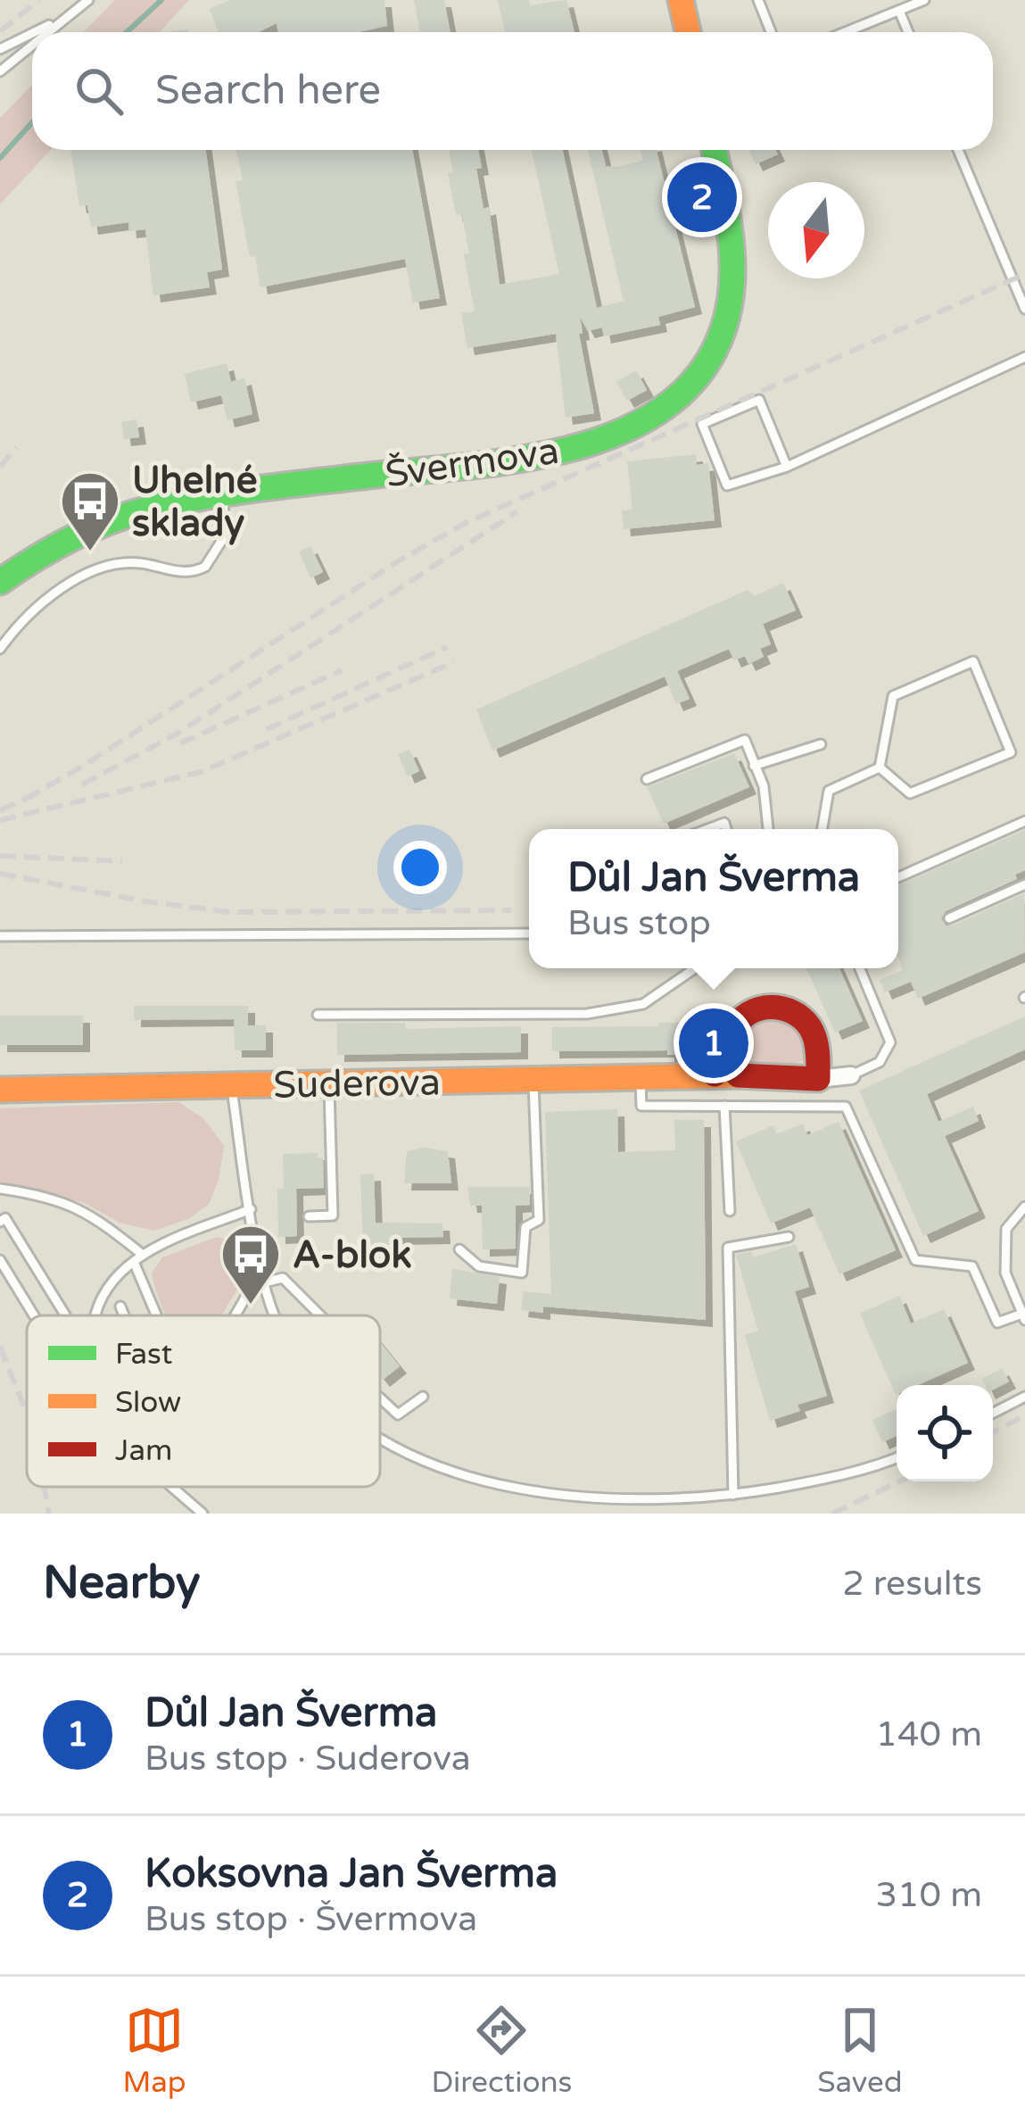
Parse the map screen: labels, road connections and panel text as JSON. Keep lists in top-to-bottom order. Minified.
{"streets":{"street":["Švermova","Suderova"]},"places":{"bus stop":["Uhelné sklady","A-blok"]},"legend":["Fast","Slow","Jam"],"north":"bottom","page":{"search":"Search here","pins":["2","1"],"popup":["Důl Jan Šverma","Bus stop"],"heading":["Nearby","2 results"],"list":[{"mark":"1","name":"Důl Jan Šverma","note":"Bus stop · Suderova","value":"140 m"},{"mark":"2","name":"Koksovna Jan Šverma","note":"Bus stop · Švermova","value":"310 m"}],"nav":["Map","Directions","Saved"]}}
